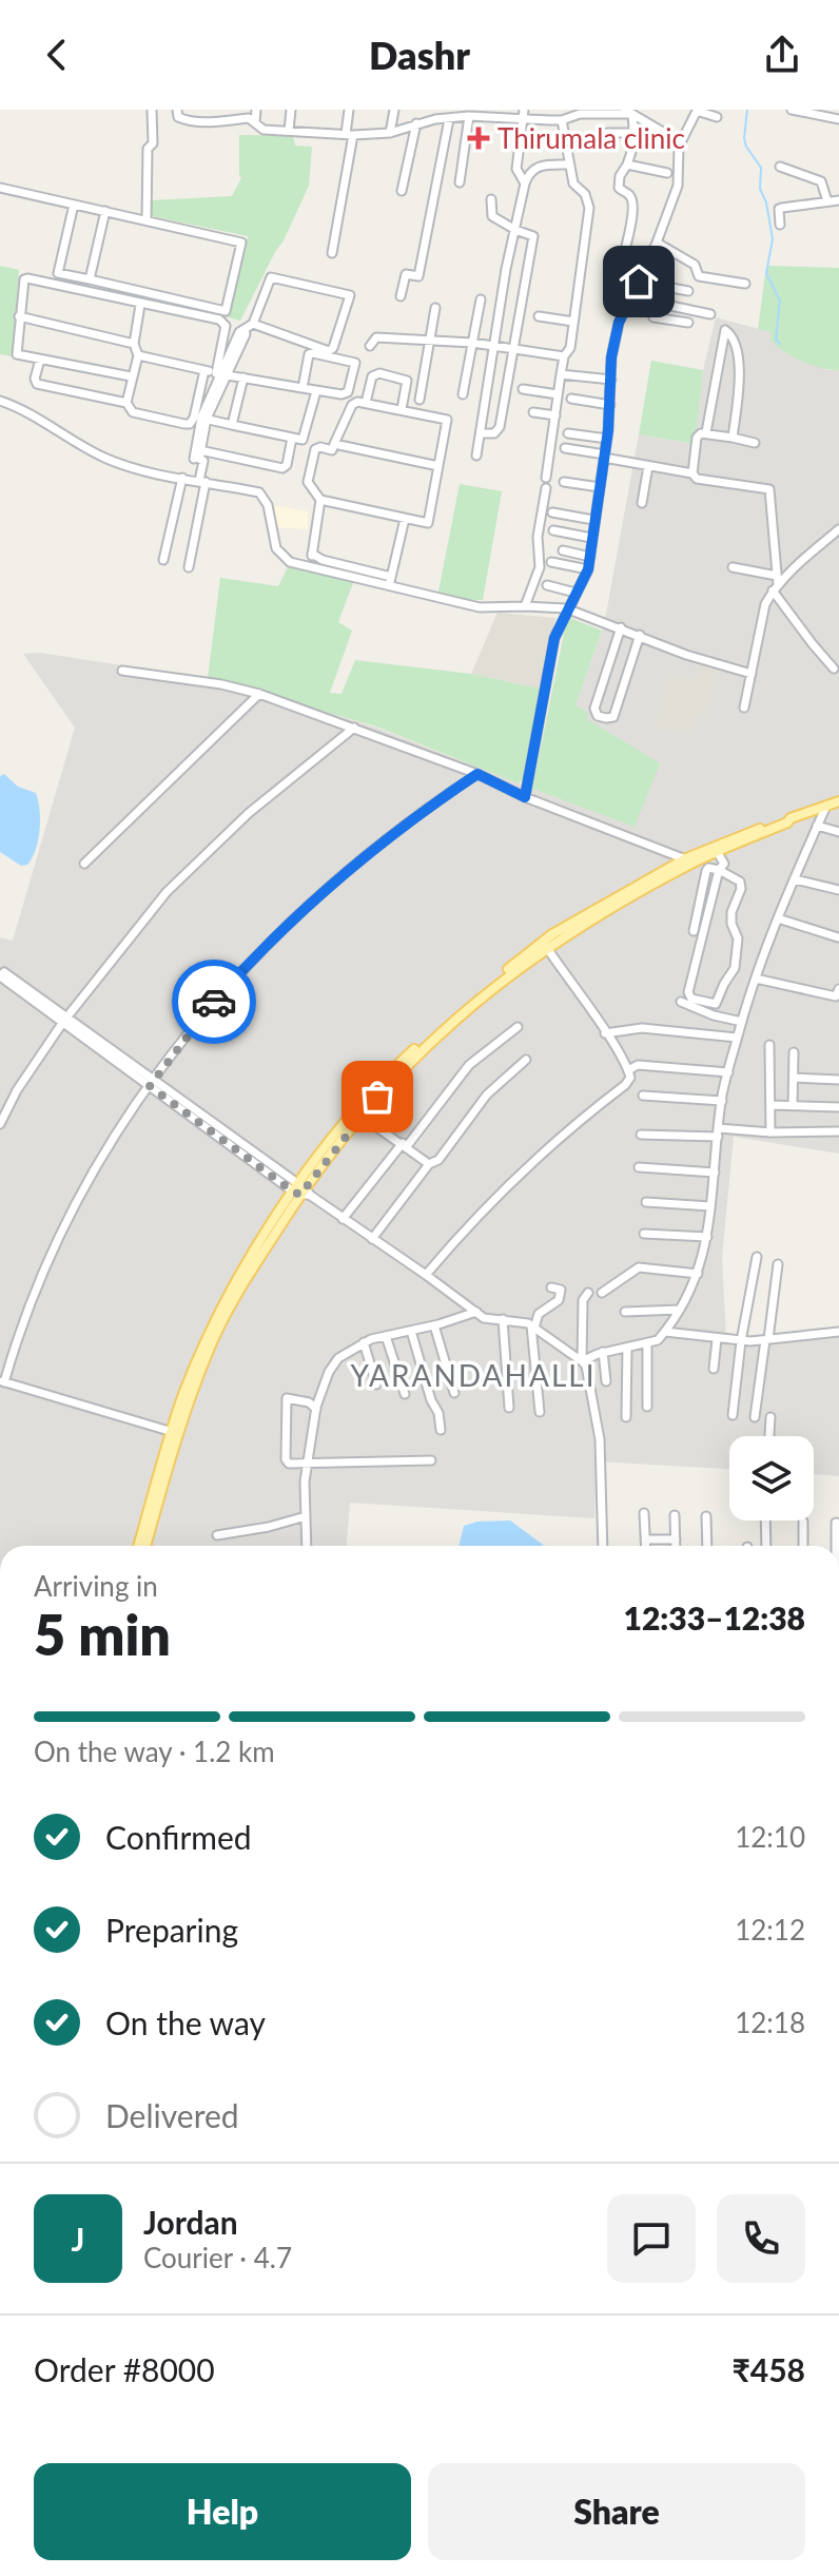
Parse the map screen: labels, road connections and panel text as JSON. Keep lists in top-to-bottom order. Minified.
{"districts":["YARANDAHALLI"],"places":{"health":["Thirumala clinic"]},"page":{"header":"Dashr","heading":["5 min","Arriving in","12:33–12:38"],"panel":["Jordan","Courier · 4.7","Order #8000","₹458"],"bar":"On the way · 1.2 km","list":[["Confirmed","12:10"],["Preparing","12:12"],["On the way","12:18"],"Delivered"],"round":"J","buttons":["Help","Share"]}}
